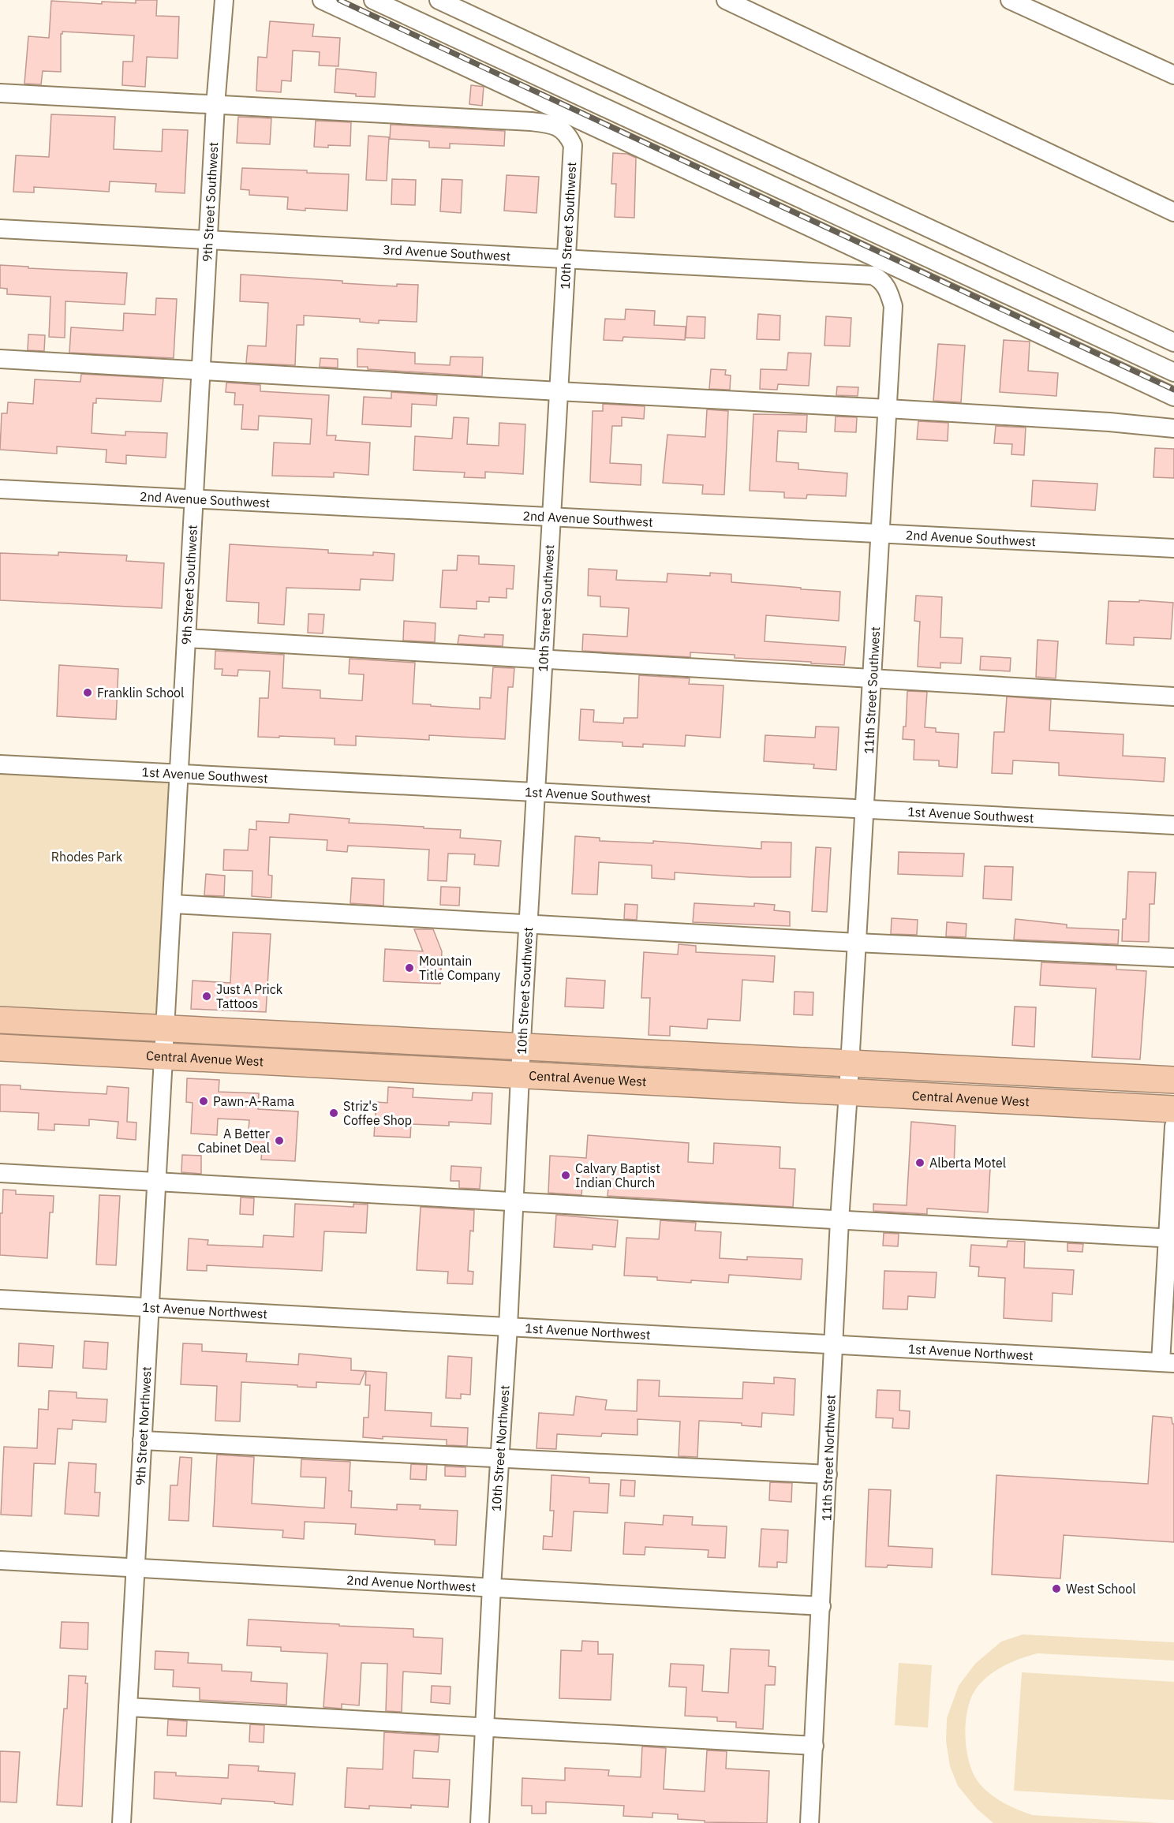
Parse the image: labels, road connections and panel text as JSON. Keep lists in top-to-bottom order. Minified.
{"streets":{"highway":["Central Avenue West"],"street":["9th Street Southwest","10th Street Southwest","3rd Avenue Southwest","2nd Avenue Southwest","11th Street Southwest","1st Avenue Southwest","1st Avenue Northwest","9th Street Northwest","10th Street Northwest","11th Street Northwest","2nd Avenue Northwest"]},"crossings":[["9th Street Southwest","10th Street Southwest"],["9th Street Southwest","3rd Avenue Southwest"],["9th Street Southwest","2nd Avenue Southwest"],["9th Street Southwest","1st Avenue Southwest"],["9th Street Southwest","Central Avenue West"],["9th Street Southwest","9th Street Northwest"],["10th Street Southwest","3rd Avenue Southwest"],["10th Street Southwest","2nd Avenue Southwest"],["10th Street Southwest","1st Avenue Southwest"],["10th Street Southwest","Central Avenue West"],["10th Street Southwest","10th Street Northwest"],["3rd Avenue Southwest","11th Street Southwest"],["2nd Avenue Southwest","11th Street Southwest"],["11th Street Southwest","1st Avenue Southwest"],["11th Street Southwest","Central Avenue West"],["11th Street Southwest","11th Street Northwest"],["Central Avenue West","9th Street Northwest"],["Central Avenue West","10th Street Northwest"],["Central Avenue West","11th Street Northwest"],["1st Avenue Northwest","9th Street Northwest"],["1st Avenue Northwest","10th Street Northwest"],["1st Avenue Northwest","11th Street Northwest"],["9th Street Northwest","2nd Avenue Northwest"],["10th Street Northwest","2nd Avenue Northwest"],["11th Street Northwest","2nd Avenue Northwest"]],"parks":["Rhodes Park"],"places":["Franklin School","Mountain Title Company","Just A Prick Tattoos","Pawn-A-Rama","Striz's Coffee Shop","A Better Cabinet Deal","Alberta Motel","Calvary Baptist Indian Church","West School"]}
